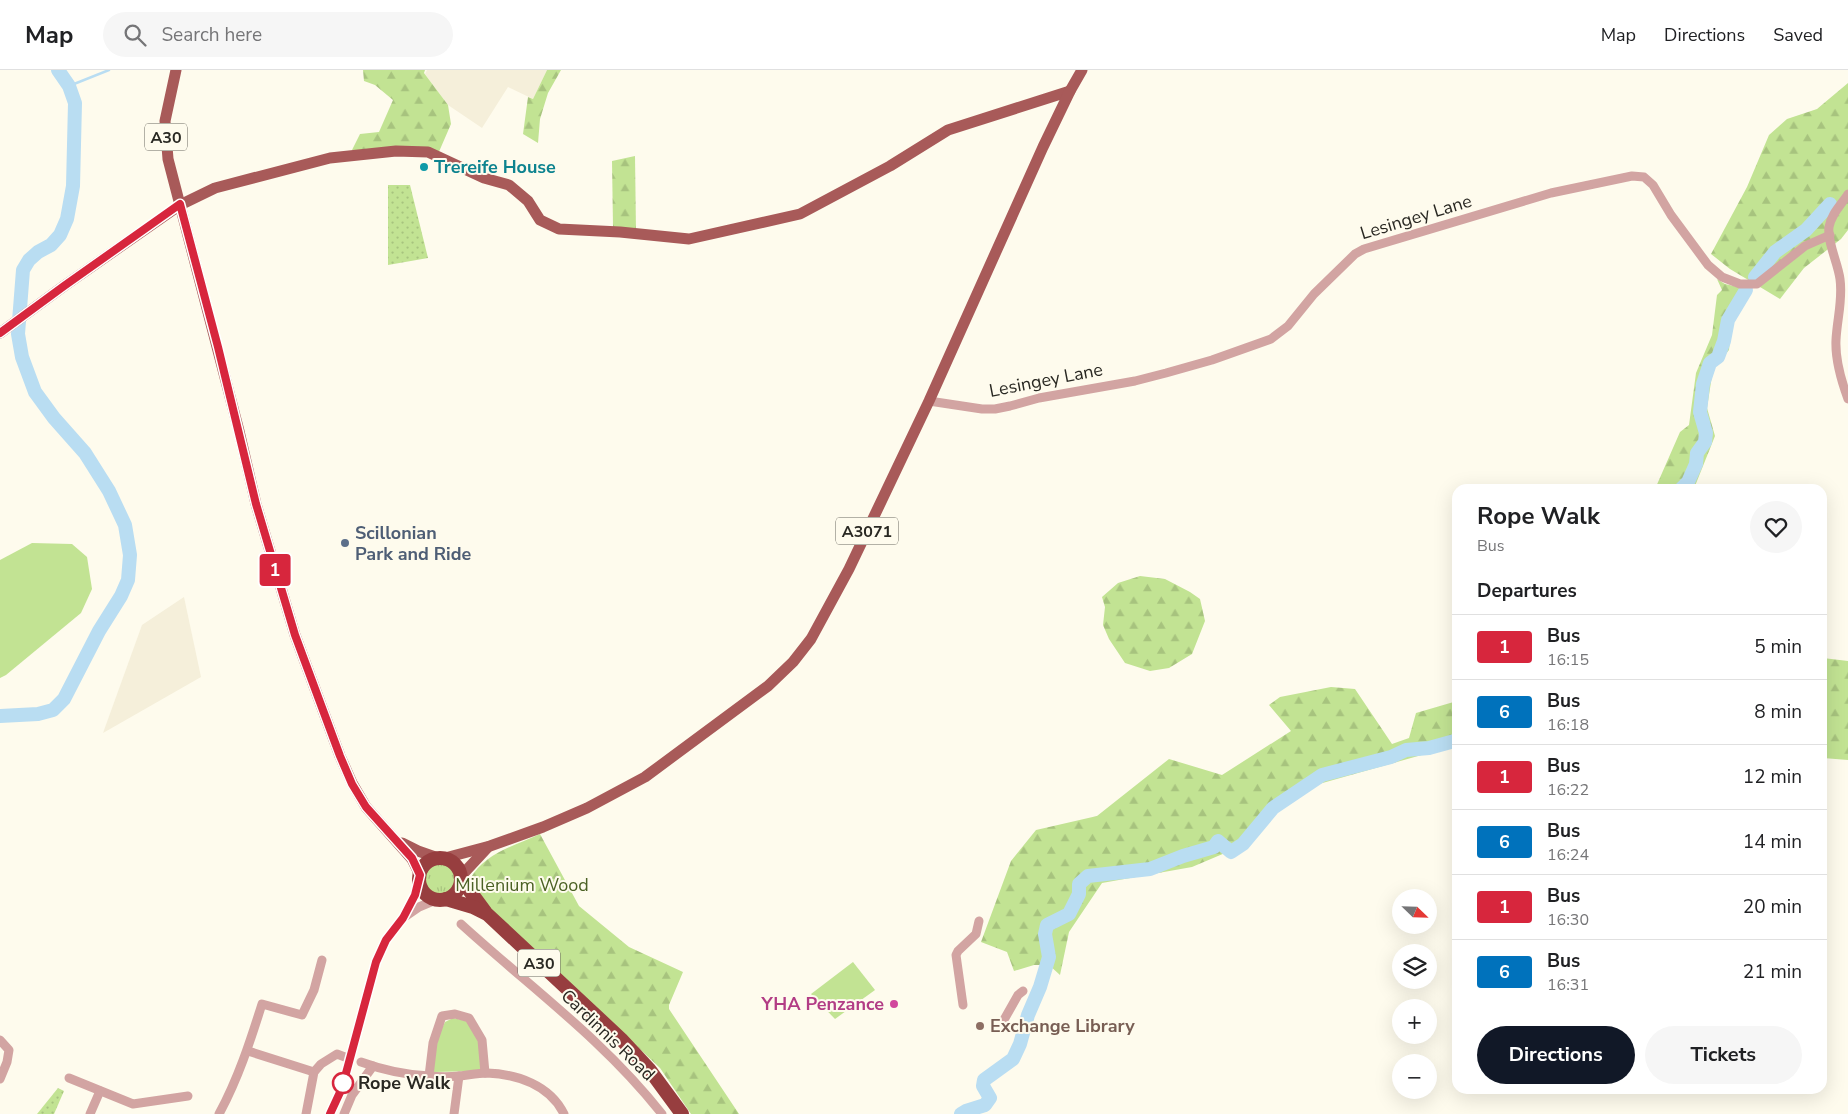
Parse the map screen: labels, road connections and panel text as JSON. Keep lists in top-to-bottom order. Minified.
{"streets":{"highway":["A30"],"main road":["A3071"],"street":["Lesingey Lane","Cardinnis Road"]},"crossings":[["A30","A3071"],["Lesingey Lane","A3071"]],"parks":["Millenium Wood"],"places":["Trereife House","Scillonian Park and Ride","YHA Penzance","Exchange Library","Rope Walk"],"lines":["bus line 1"],"north":"bottom right","page":{"header":"Map","search":"Search here","nav":["Map","Directions","Saved"],"on_map":"1","heading":[["Rope Walk","Bus"],"Departures"],"list":[{"mark":"1","name":"Bus","note":"16:15","value":"5 min"},{"mark":"6","name":"Bus","note":"16:18","value":"8 min"},{"mark":"1","name":"Bus","note":"16:22","value":"12 min"},{"mark":"6","name":"Bus","note":"16:24","value":"14 min"},{"mark":"1","name":"Bus","note":"16:30","value":"20 min"},{"mark":"6","name":"Bus","note":"16:31","value":"21 min"}],"map_buttons":["+","−"],"buttons":["Directions","Tickets"]}}
